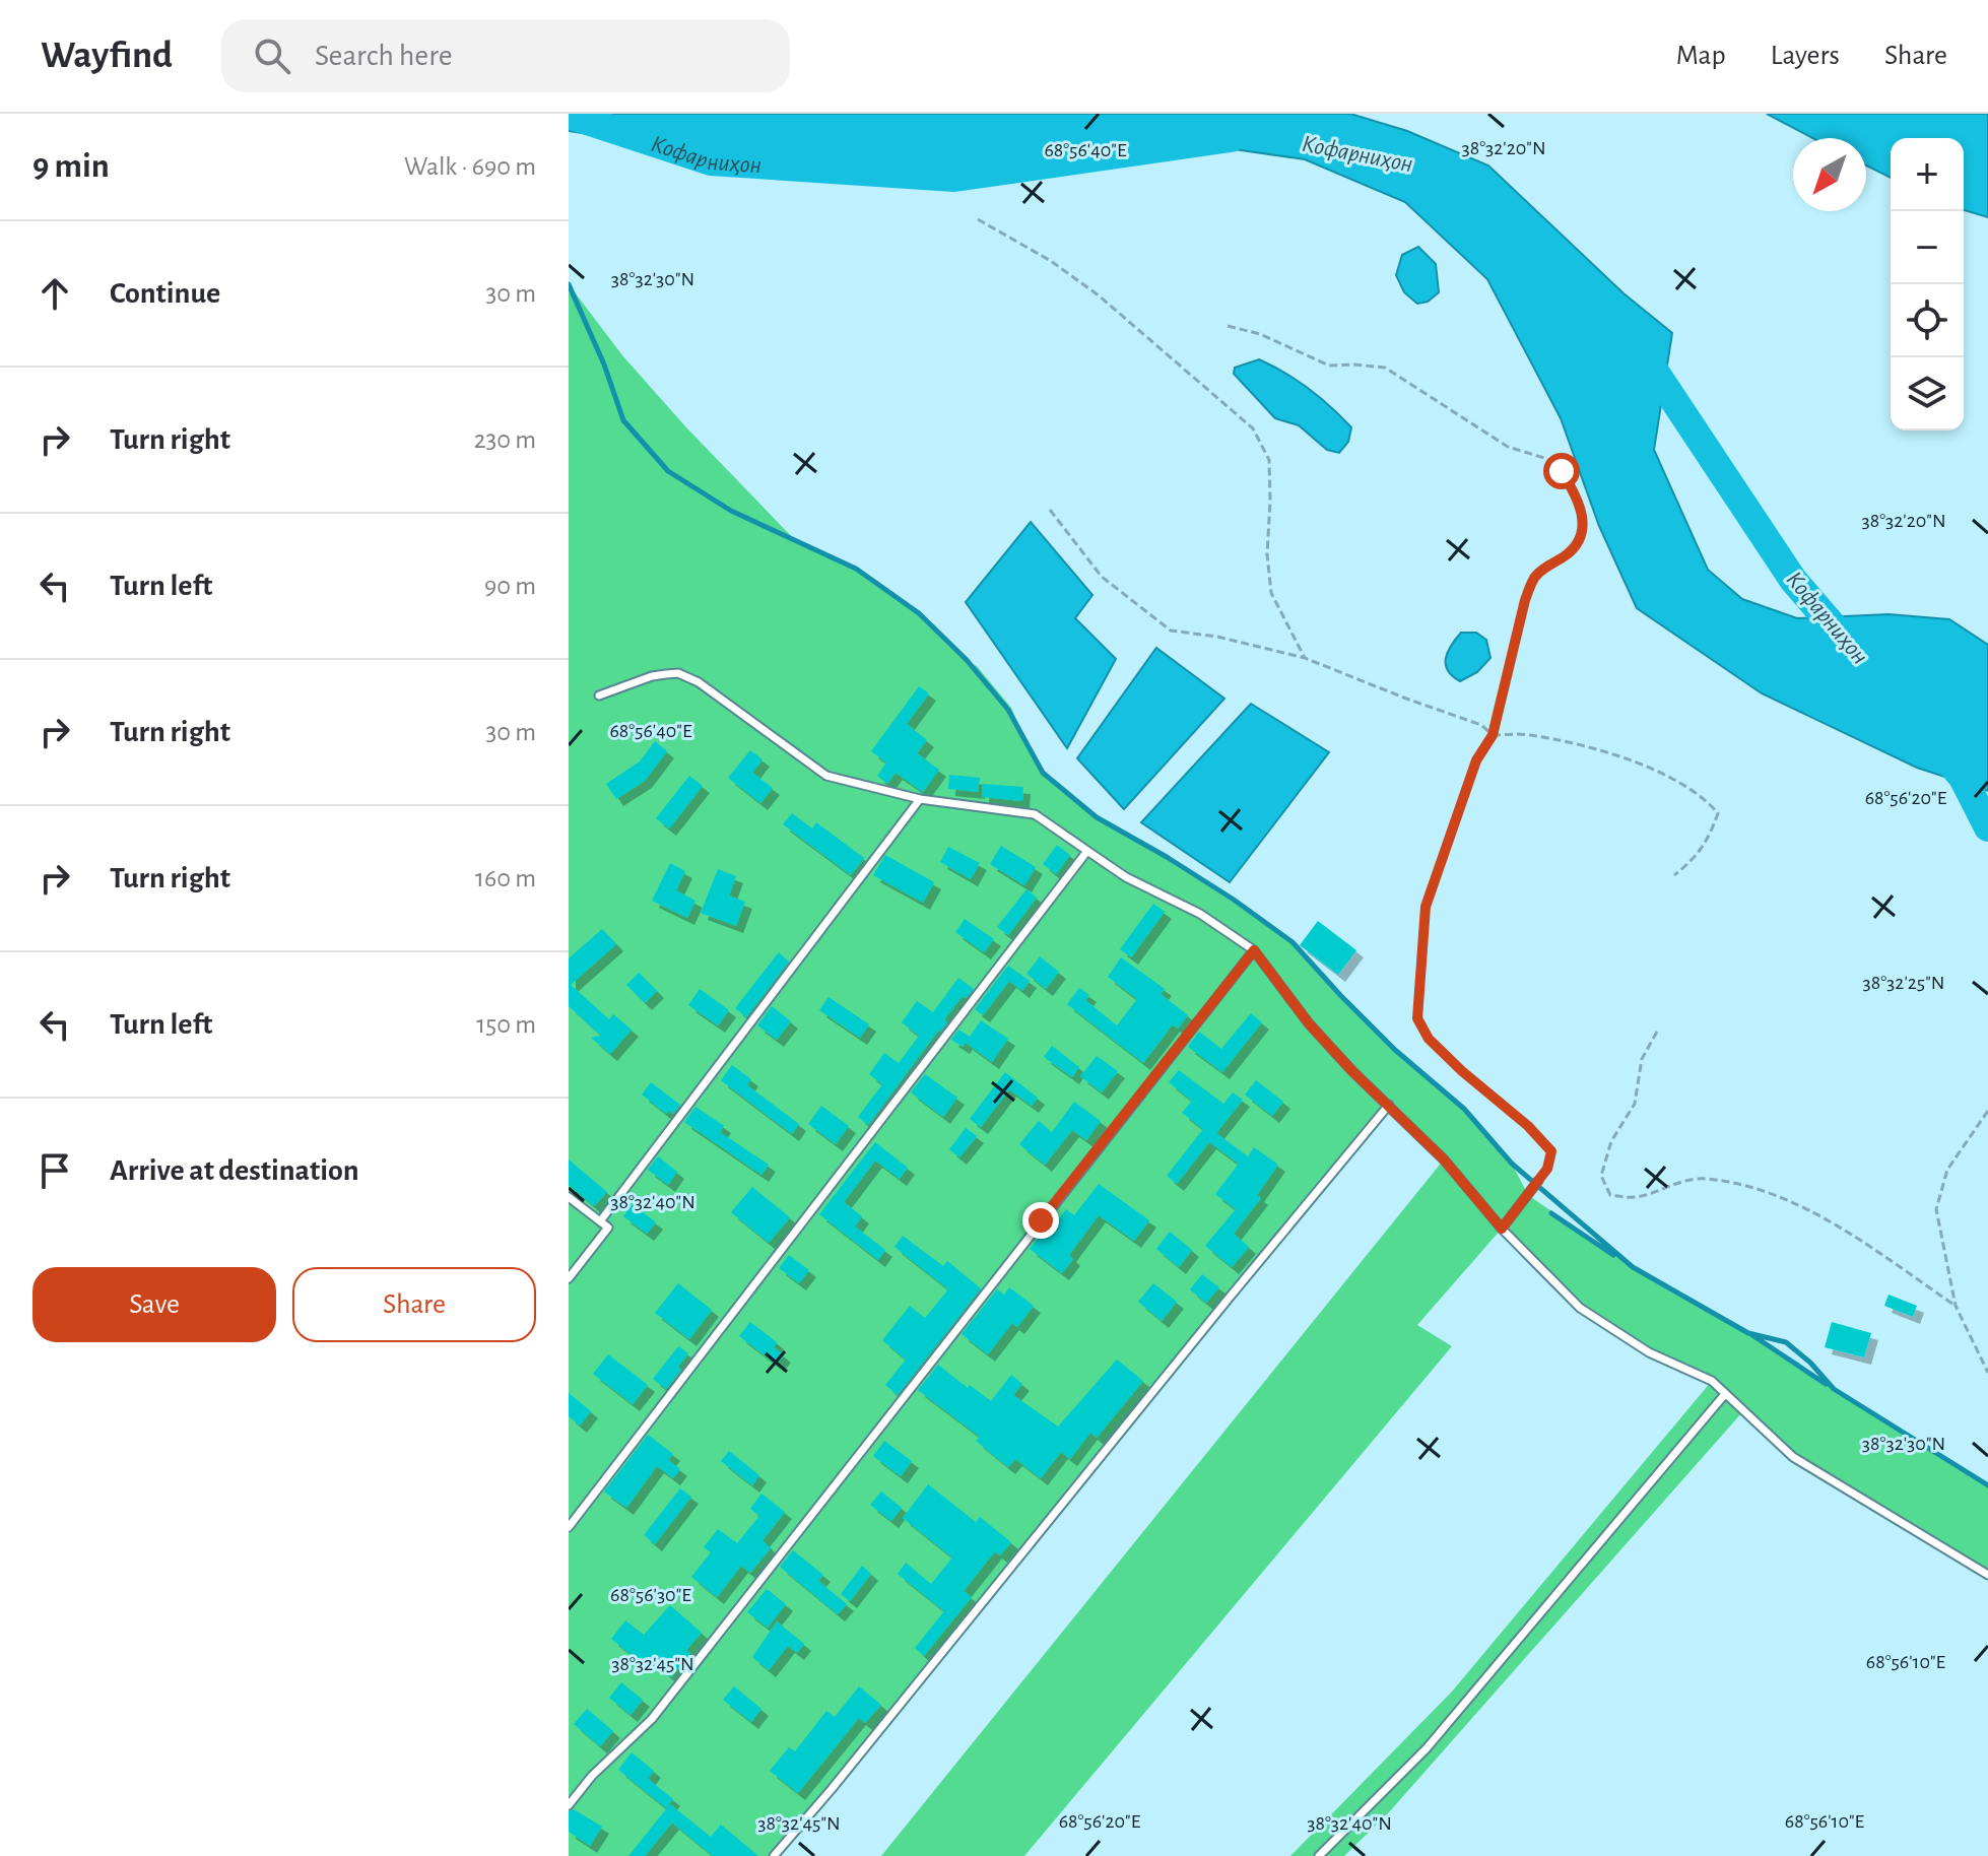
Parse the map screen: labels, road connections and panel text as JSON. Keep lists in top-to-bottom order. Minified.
{"water":["Кофарниҳон"],"north":"bottom left","page":{"header":"Wayfind","search":"Search here","nav":["Map","Layers","Share"],"heading":["9 min","Walk · 690 m"],"map_buttons":["+","−"],"list":[["Continue","30 m"],["Turn right","230 m"],["Turn left","90 m"],["Turn right","30 m"],["Turn right","160 m"],["Turn left","150 m"],"Arrive at destination"],"buttons":["Save","Share"]},"coordinates":["38°32'20\"N","68°56'40\"E","38°32'30\"N","68°56'20\"E","38°32'25\"N","38°32'40\"N","68°56'30\"E","68°56'10\"E","38°32'45\"N"]}
